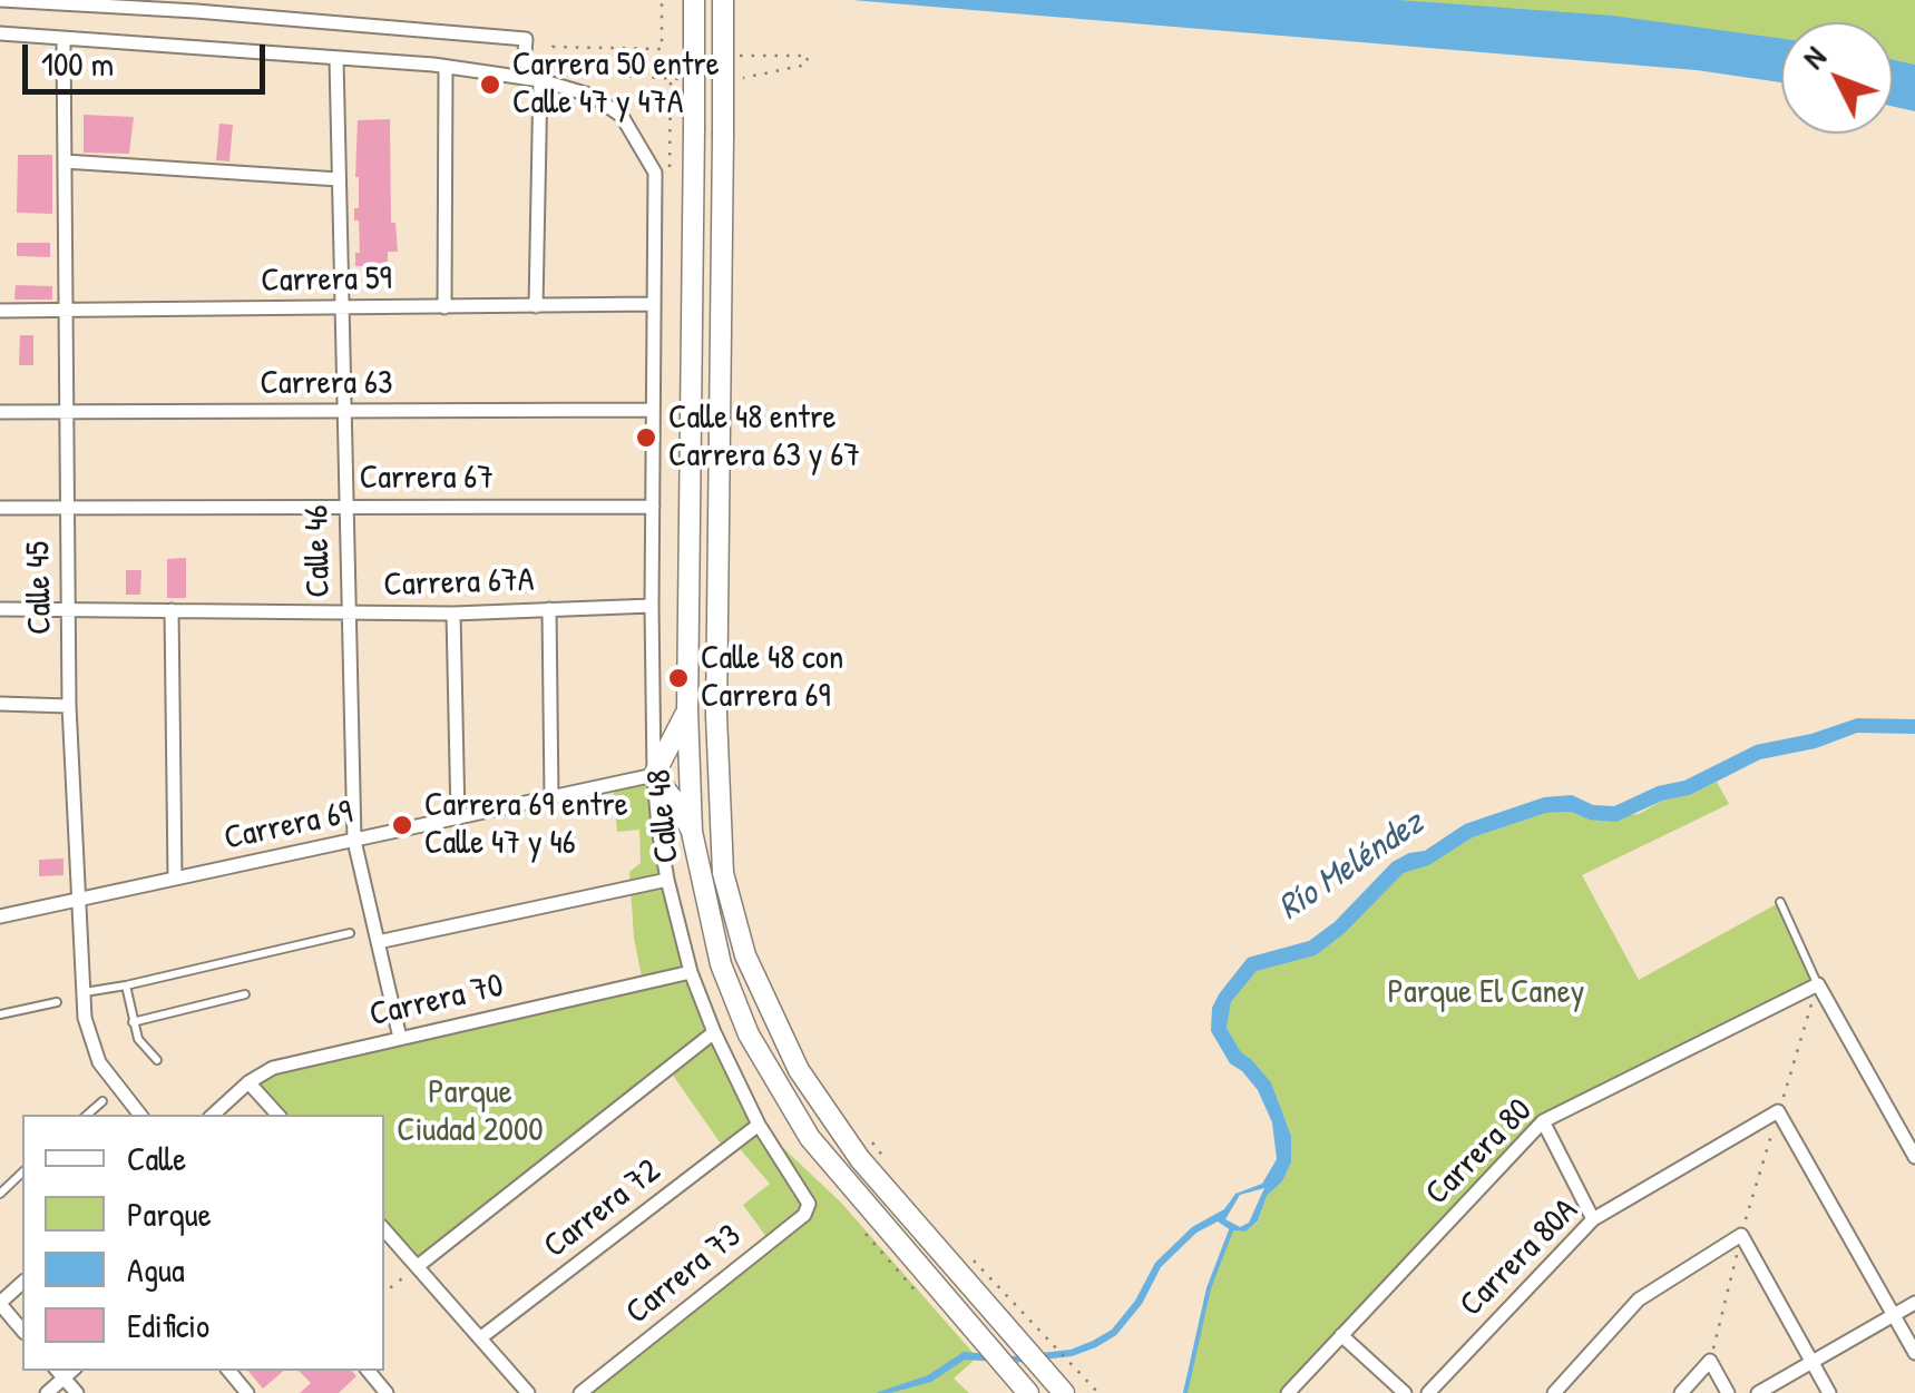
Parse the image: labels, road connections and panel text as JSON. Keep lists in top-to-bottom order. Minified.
{"streets":{"main road":["Calle 48"],"street":["Carrera 59","Carrera 63","Carrera 67","Calle 46","Carrera 67A","Calle 45","Carrera 69","Carrera 70","Carrera 80","Carrera 72","Carrera 80A","Carrera 73"]},"crossings":[["Carrera 59","Calle 46"],["Carrera 59","Calle 45"],["Carrera 59","Calle 48"],["Carrera 63","Calle 46"],["Carrera 63","Calle 45"],["Carrera 63","Calle 48"],["Carrera 67","Calle 46"],["Carrera 67","Calle 45"],["Carrera 67","Calle 48"],["Calle 46","Carrera 67A"],["Calle 46","Carrera 69"],["Calle 46","Carrera 70"],["Carrera 67A","Calle 45"],["Carrera 67A","Calle 48"],["Calle 45","Carrera 69"],["Calle 48","Carrera 69"],["Calle 48","Carrera 70"],["Calle 48","Carrera 72"],["Calle 48","Carrera 73"]],"water":["Río Meléndez"],"parks":["Parque El Caney","Parque Ciudad 2000"],"places":["Carrera 50 entre Calle 47 y 47A","Calle 48 entre Carrera 63 y 67","Calle 48 con Carrera 69","Carrera 69 entre Calle 47 y 46"],"legend":["Calle","Parque","Agua","Edificio"],"scale_bar":"100 m","north":"top left"}
